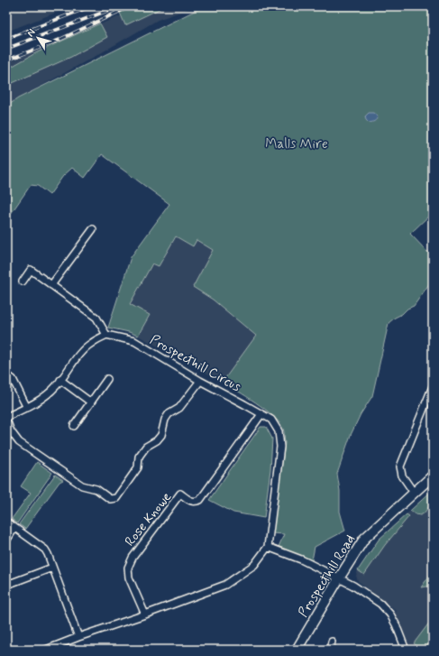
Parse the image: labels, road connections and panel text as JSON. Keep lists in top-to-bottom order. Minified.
{"streets":{"main road":["Prospecthill Road"],"street":["Prospecthill Circus","Rose Knowe"]},"crossings":[["Prospecthill Circus","Rose Knowe"]],"parks":["Malls Mire"],"north":"top left"}
